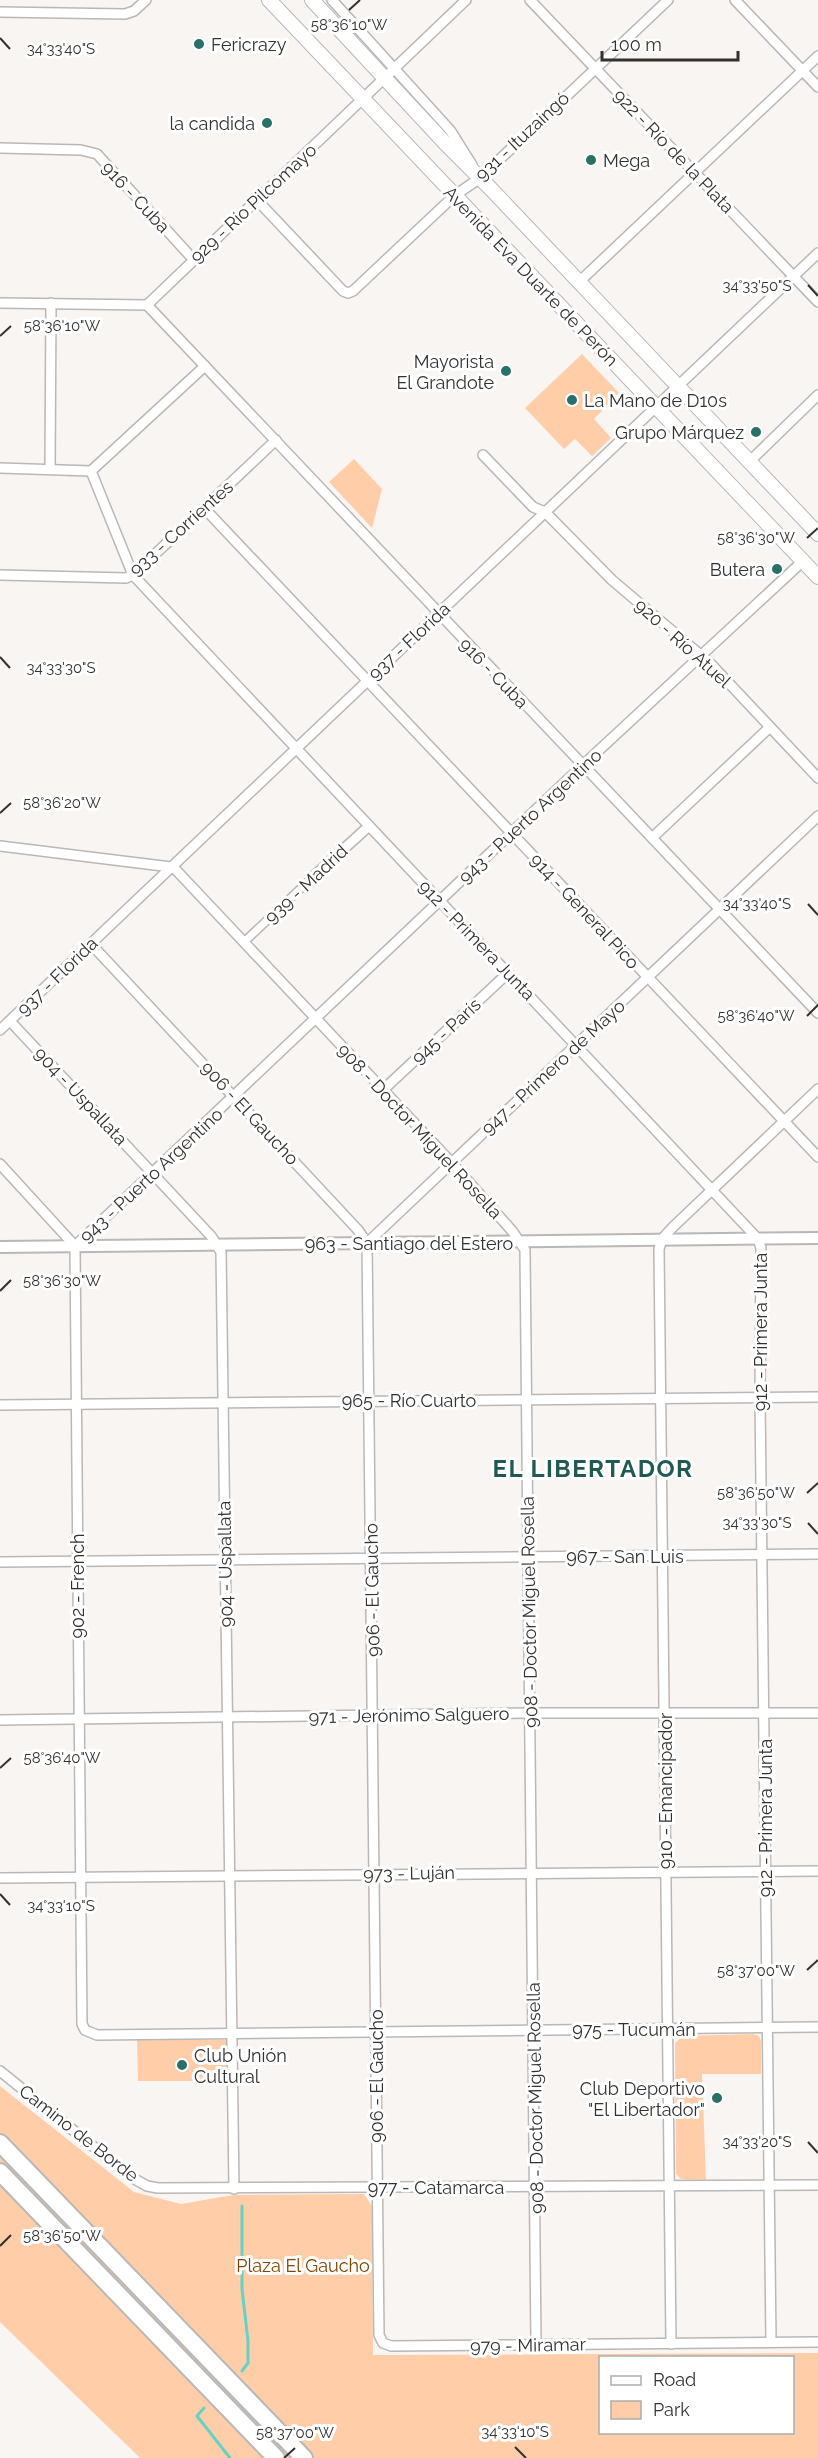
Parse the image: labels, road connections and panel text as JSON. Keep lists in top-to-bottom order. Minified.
{"streets":{"main road":["Avenida Eva Duarte de Perón"],"street":["931 - Ituzaingó","922 - Río de la Plata","916 - Cuba","929 - Río Pilcomayo","933 - Corrientes","937 - Florida","920 - Río Atuel","943 - Puerto Argentino","939 - Madrid","914 - General Pico","912 - Primera Junta","945 - París","947 - Primero de Mayo","904 - Uspallata","906 - El Gaucho","908 - Doctor Miguel Rosella","963 - Santiago del Estero","965 - Río Cuarto","967 - San Luis","902 - French","971 - Jerónimo Salguero","910 - Emancipador","973 - Luján","975 - Tucumán","Camino de Borde","977 - Catamarca","979 - Miramar"]},"crossings":[["931 - Ituzaingó","922 - Río de la Plata"],["931 - Ituzaingó","929 - Río Pilcomayo"],["931 - Ituzaingó","Avenida Eva Duarte de Perón"],["922 - Río de la Plata","937 - Florida"],["916 - Cuba","929 - Río Pilcomayo"],["916 - Cuba","933 - Corrientes"],["916 - Cuba","937 - Florida"],["916 - Cuba","943 - Puerto Argentino"],["916 - Cuba","947 - Primero de Mayo"],["929 - Río Pilcomayo","Avenida Eva Duarte de Perón"],["Avenida Eva Duarte de Perón","937 - Florida"],["Avenida Eva Duarte de Perón","943 - Puerto Argentino"],["933 - Corrientes","914 - General Pico"],["933 - Corrientes","912 - Primera Junta"],["937 - Florida","920 - Río Atuel"],["937 - Florida","914 - General Pico"],["937 - Florida","912 - Primera Junta"],["937 - Florida","904 - Uspallata"],["937 - Florida","906 - El Gaucho"],["937 - Florida","908 - Doctor Miguel Rosella"],["920 - Río Atuel","943 - Puerto Argentino"],["943 - Puerto Argentino","914 - General Pico"],["943 - Puerto Argentino","912 - Primera Junta"],["943 - Puerto Argentino","904 - Uspallata"],["943 - Puerto Argentino","906 - El Gaucho"],["943 - Puerto Argentino","908 - Doctor Miguel Rosella"],["943 - Puerto Argentino","963 - Santiago del Estero"],["943 - Puerto Argentino","902 - French"],["939 - Madrid","912 - Primera Junta"],["939 - Madrid","908 - Doctor Miguel Rosella"],["914 - General Pico","947 - Primero de Mayo"],["912 - Primera Junta","945 - París"],["912 - Primera Junta","947 - Primero de Mayo"],["912 - Primera Junta","963 - Santiago del Estero"],["912 - Primera Junta","965 - Río Cuarto"],["912 - Primera Junta","967 - San Luis"],["912 - Primera Junta","971 - Jerónimo Salguero"],["912 - Primera Junta","973 - Luján"],["912 - Primera Junta","975 - Tucumán"],["912 - Primera Junta","977 - Catamarca"],["912 - Primera Junta","979 - Miramar"],["945 - París","908 - Doctor Miguel Rosella"],["947 - Primero de Mayo","906 - El Gaucho"],["947 - Primero de Mayo","908 - Doctor Miguel Rosella"],["947 - Primero de Mayo","963 - Santiago del Estero"],["904 - Uspallata","963 - Santiago del Estero"],["904 - Uspallata","965 - Río Cuarto"],["904 - Uspallata","967 - San Luis"],["904 - Uspallata","971 - Jerónimo Salguero"],["904 - Uspallata","973 - Luján"],["904 - Uspallata","975 - Tucumán"],["904 - Uspallata","Camino de Borde"],["904 - Uspallata","977 - Catamarca"],["906 - El Gaucho","963 - Santiago del Estero"],["906 - El Gaucho","965 - Río Cuarto"],["906 - El Gaucho","967 - San Luis"],["906 - El Gaucho","971 - Jerónimo Salguero"],["906 - El Gaucho","973 - Luján"],["906 - El Gaucho","975 - Tucumán"],["906 - El Gaucho","977 - Catamarca"],["906 - El Gaucho","979 - Miramar"],["908 - Doctor Miguel Rosella","963 - Santiago del Estero"],["908 - Doctor Miguel Rosella","965 - Río Cuarto"],["908 - Doctor Miguel Rosella","967 - San Luis"],["908 - Doctor Miguel Rosella","971 - Jerónimo Salguero"],["908 - Doctor Miguel Rosella","973 - Luján"],["908 - Doctor Miguel Rosella","975 - Tucumán"],["908 - Doctor Miguel Rosella","977 - Catamarca"],["908 - Doctor Miguel Rosella","979 - Miramar"],["963 - Santiago del Estero","902 - French"],["963 - Santiago del Estero","910 - Emancipador"],["965 - Río Cuarto","902 - French"],["965 - Río Cuarto","910 - Emancipador"],["967 - San Luis","902 - French"],["967 - San Luis","910 - Emancipador"],["902 - French","971 - Jerónimo Salguero"],["902 - French","973 - Luján"],["902 - French","975 - Tucumán"],["971 - Jerónimo Salguero","910 - Emancipador"],["910 - Emancipador","973 - Luján"],["910 - Emancipador","975 - Tucumán"],["910 - Emancipador","977 - Catamarca"],["910 - Emancipador","979 - Miramar"],["Camino de Borde","977 - Catamarca"]],"districts":["EL LIBERTADOR"],"parks":["Plaza El Gaucho"],"places":["Fericrazy","la candida","Mega","Mayorista El Grandote","La Mano de D10s","Grupo Márquez","Butera","Club Unión Cultural","Club Deportivo \"El Libertador\""],"legend":["Road","Park"],"scale_bar":"100 m","coordinates":["58°36'10\"W","34°33'40\"S","34°33'50\"S","58°36'30\"W","34°33'30\"S","58°36'20\"W","58°36'40\"W","58°36'50\"W","34°33'10\"S","58°37'00\"W","34°33'20\"S"]}
